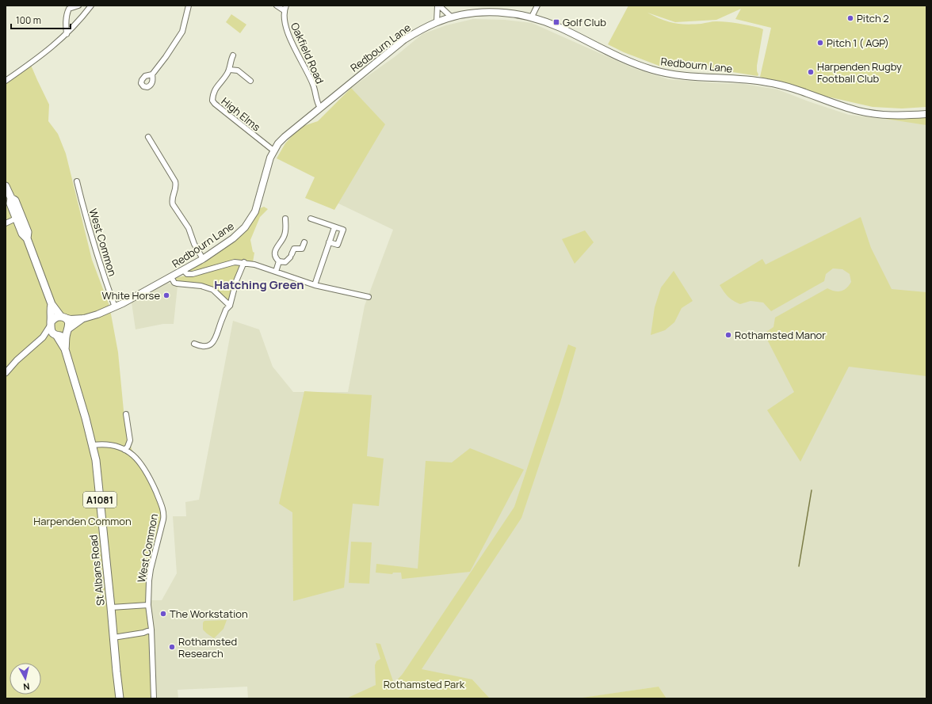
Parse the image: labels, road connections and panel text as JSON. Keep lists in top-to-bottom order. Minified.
{"streets":{"main road":["Redbourn Lane","A1081","St Albans Road"],"street":["Oakfield Road","High Elms","West Common"]},"crossings":[["Redbourn Lane","Oakfield Road"],["Redbourn Lane","High Elms"],["Redbourn Lane","West Common"],["Redbourn Lane","St Albans Road"],["West Common","St Albans Road"]],"districts":["Hatching Green"],"parks":["Harpenden Common","Rothamsted Park"],"places":{"other":["Pitch 2","Pitch 1 ( AGP)","Harpenden Rugby Football Club","White Horse","Rothamsted Manor","The Workstation","Rothamsted Research"],"transit":["Golf Club"]},"scale_bar":"100 m","north":"bottom"}
